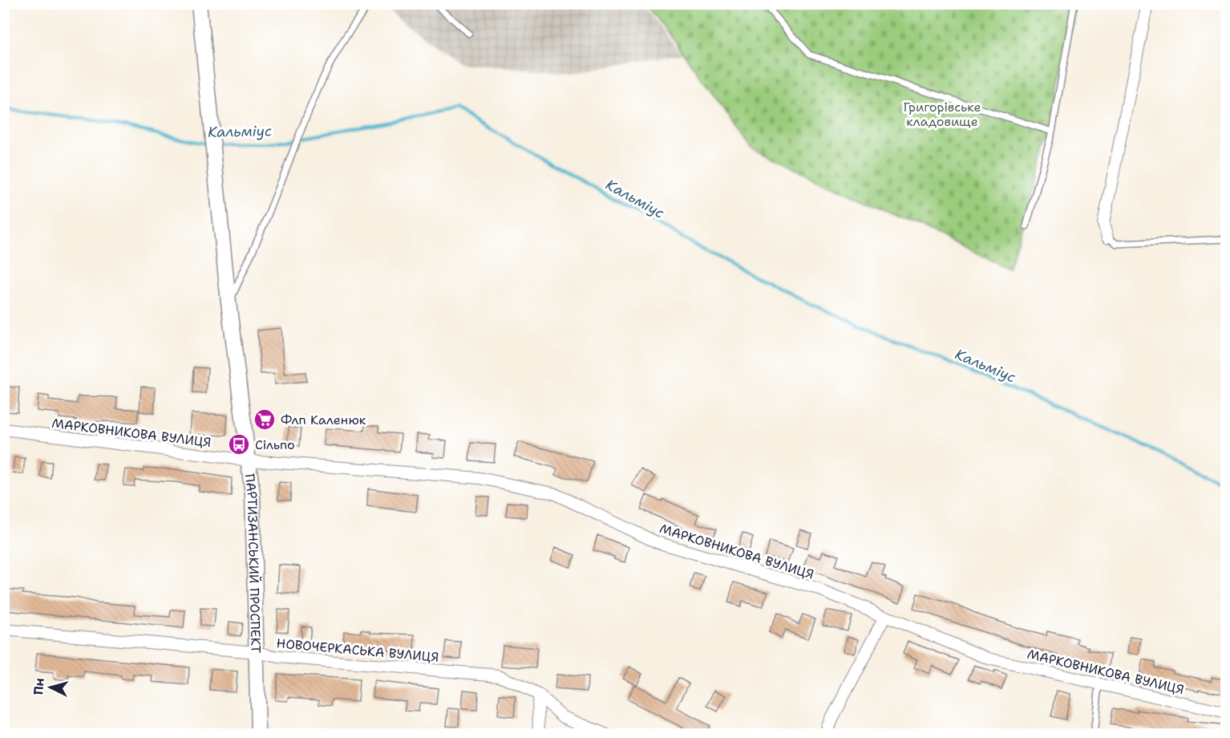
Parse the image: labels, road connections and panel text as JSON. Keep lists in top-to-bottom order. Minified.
{"streets":{"street":["МАРКОВНИКОВА ВУЛИЦЯ","ПАРТИЗАНСЬКИЙ ПРОСПЕКТ","НОВОЧЕРКАСЬКА ВУЛИЦЯ"]},"crossings":[["МАРКОВНИКОВА ВУЛИЦЯ","ПАРТИЗАНСЬКИЙ ПРОСПЕКТ"],["ПАРТИЗАНСЬКИЙ ПРОСПЕКТ","НОВОЧЕРКАСЬКА ВУЛИЦЯ"]],"water":["Кальміус"],"parks":["Григорівське кладовище"],"places":{"supermarket":["Флп Каленюк"],"bus stop":["Сільпо"]},"north":"left"}
